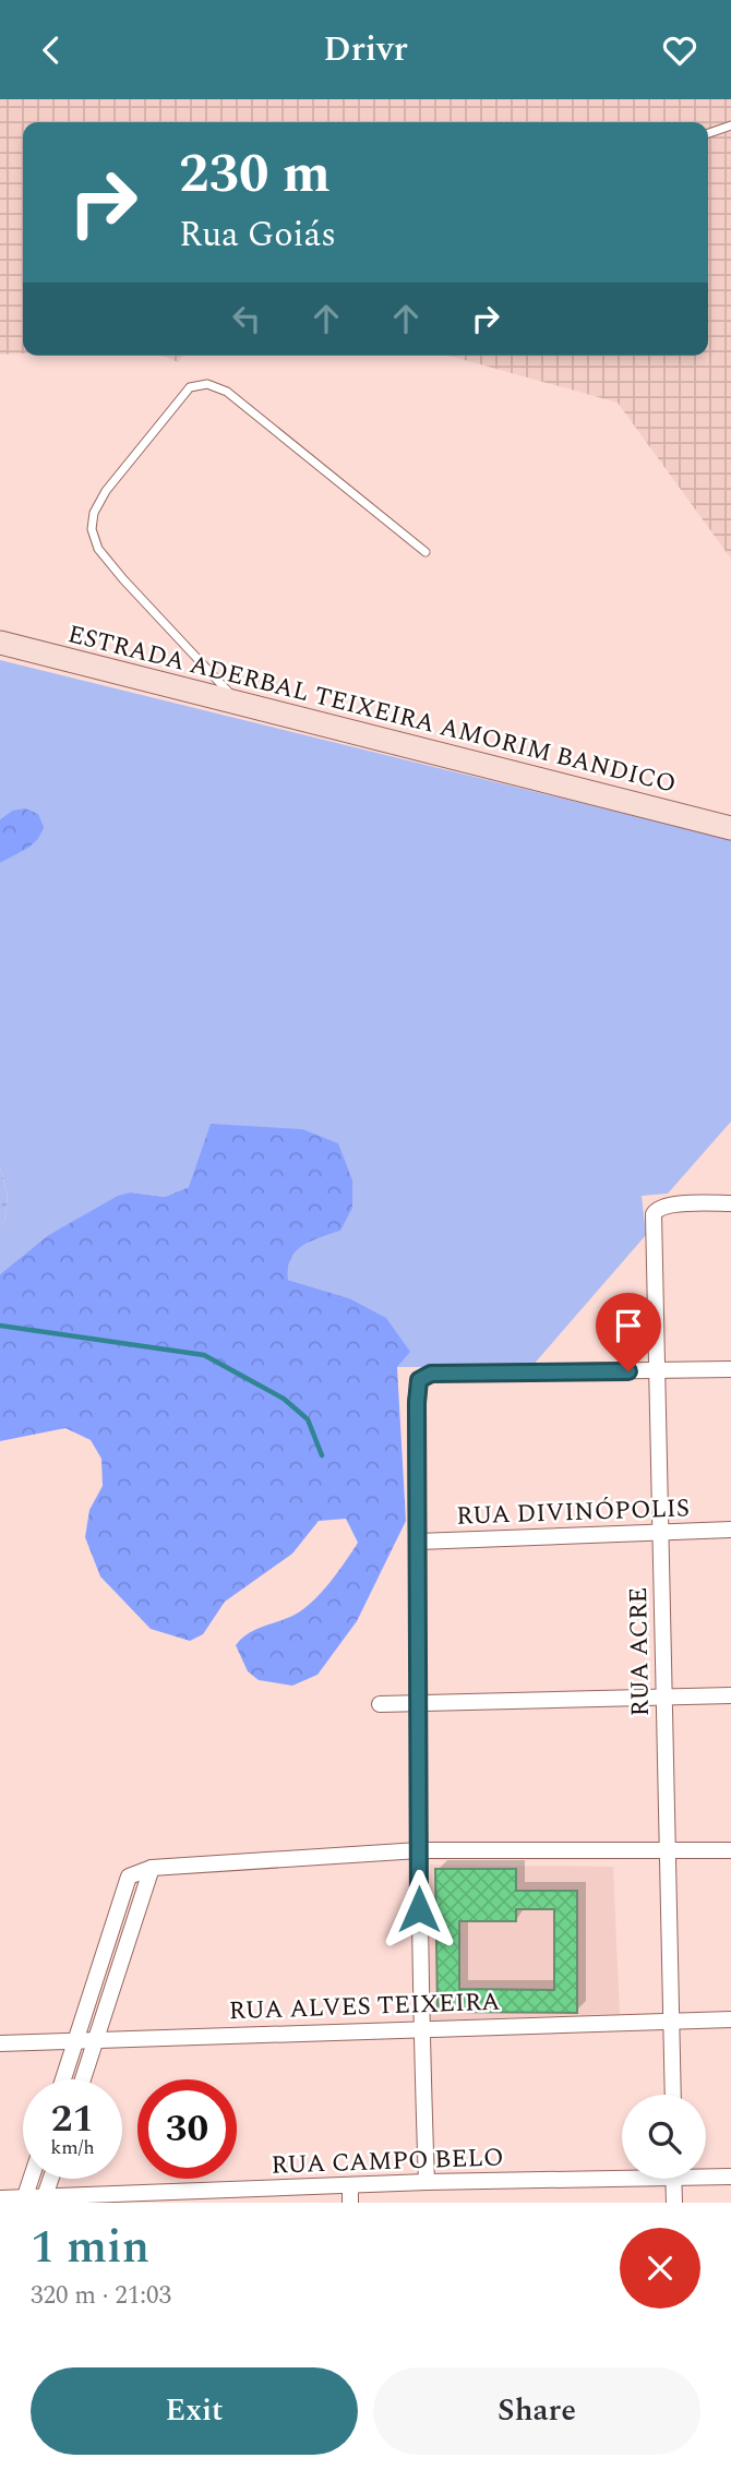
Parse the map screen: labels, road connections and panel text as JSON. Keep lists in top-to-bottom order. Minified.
{"streets":{"main road":["ESTRADA ADERBAL TEIXEIRA AMORIM BANDICO"],"street":["RUA DIVINÓPOLIS","RUA ACRE","RUA ALVES TEIXEIRA","RUA CAMPO BELO"]},"crossings":[["RUA DIVINÓPOLIS","RUA ACRE"],["RUA ACRE","RUA ALVES TEIXEIRA"]],"page":{"header":"Drivr","turn":["230 m","Rua Goiás"],"speed":"21 km/h","limit":"30","heading":["1 min","320 m · 21:03"],"buttons":["Exit","Share"]}}
